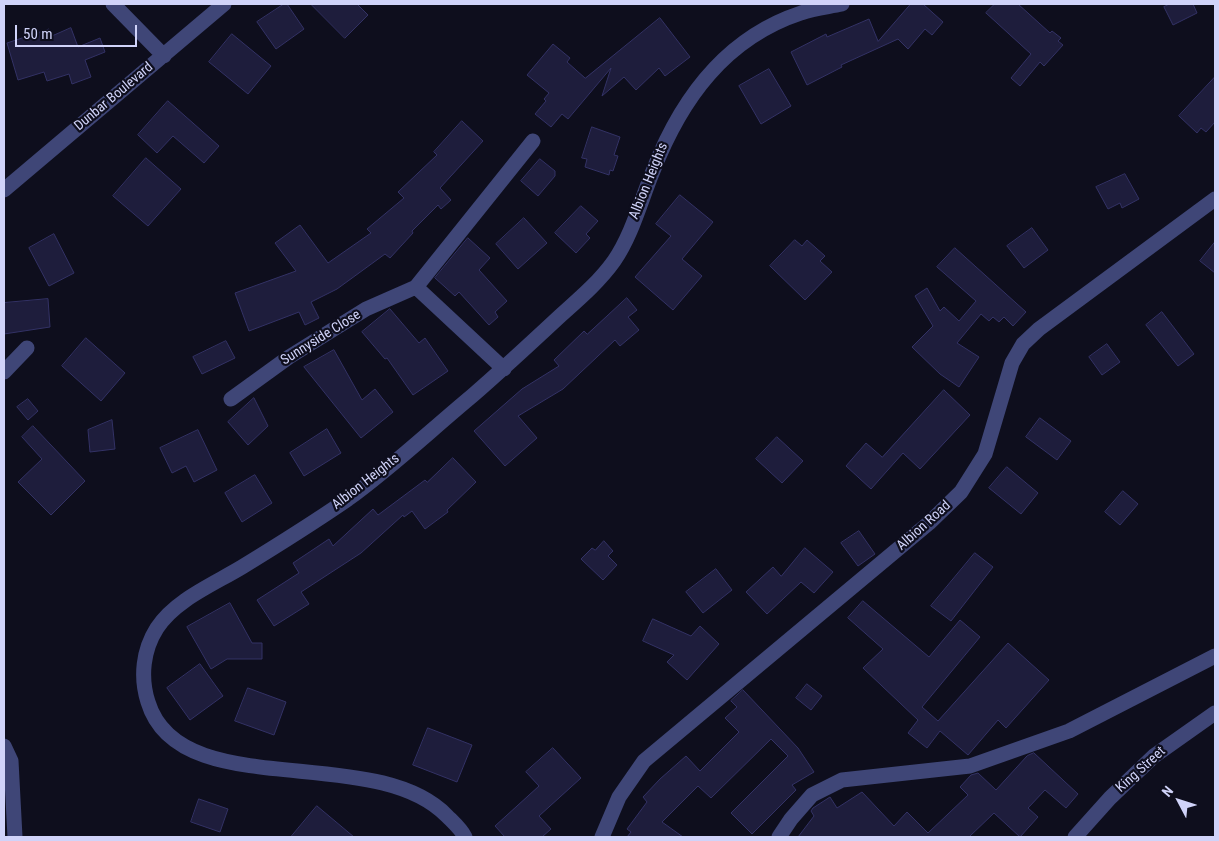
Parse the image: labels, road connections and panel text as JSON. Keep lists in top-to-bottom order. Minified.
{"streets":{"street":["Dunbar Boulevard","Albion Heights","Sunnyside Close","Albion Road","King Street"]},"scale_bar":"50 m","north":"top left"}
